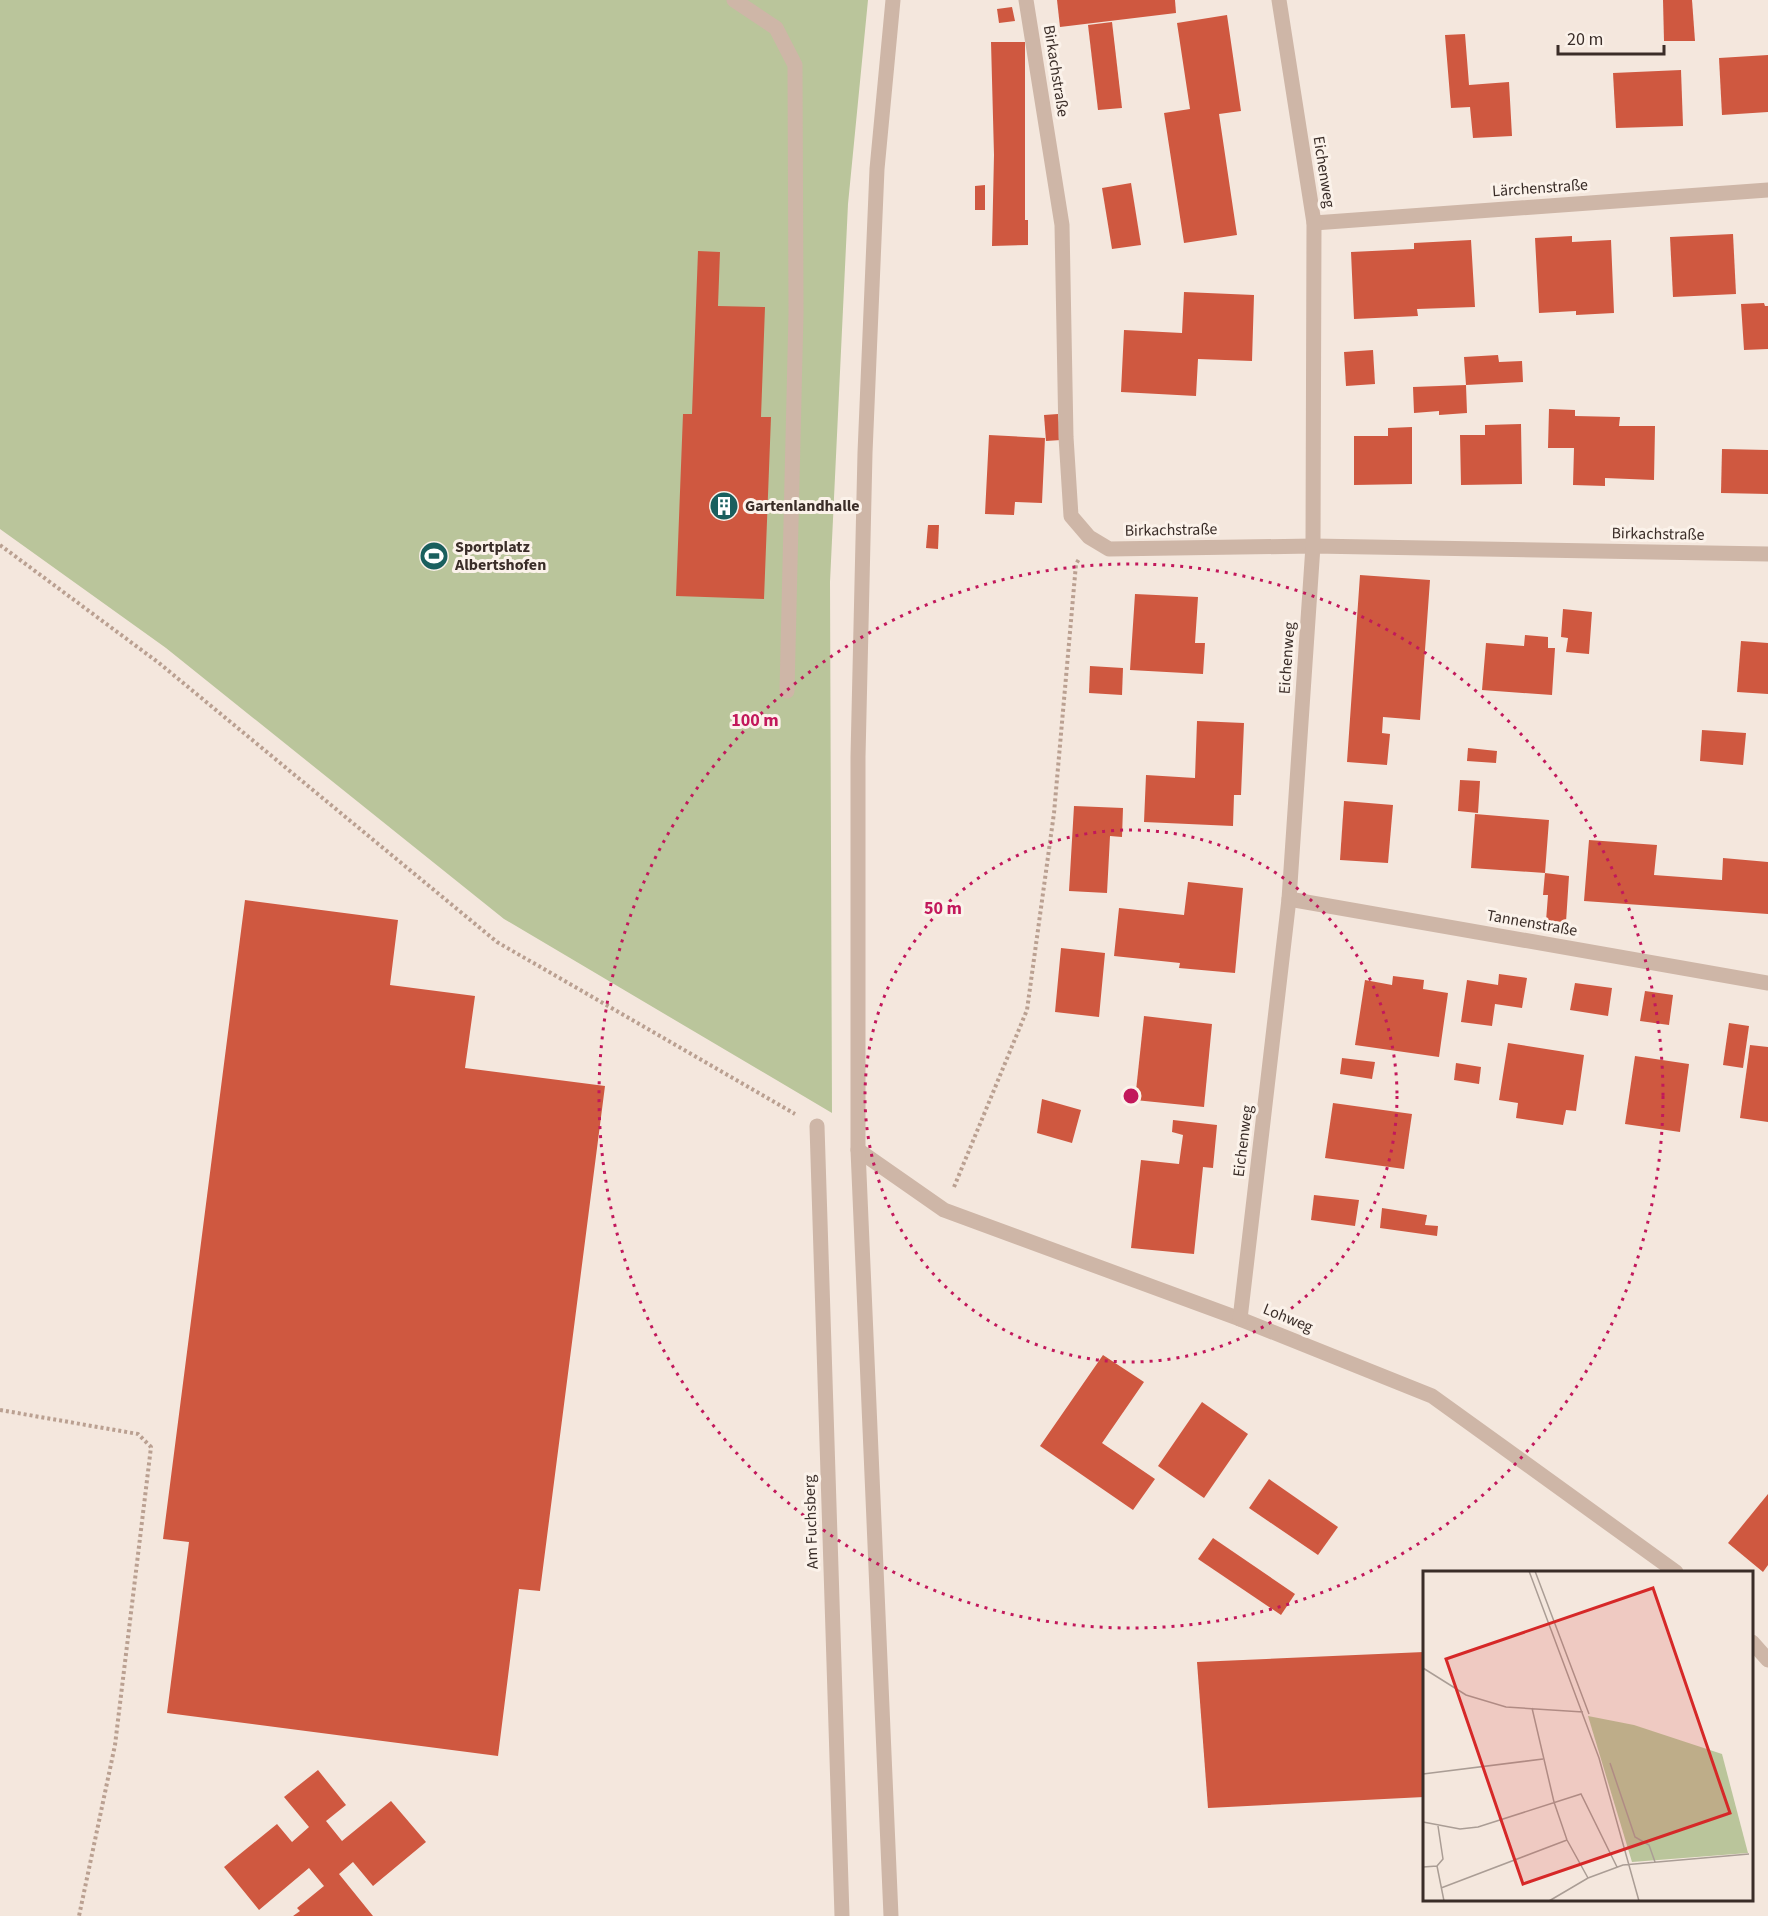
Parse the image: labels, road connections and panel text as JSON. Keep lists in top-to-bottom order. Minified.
{"streets":{"street":["Birkachstraße","Eichenweg","Lärchenstraße","Tannenstraße","Lohweg","Am Fuchsberg"]},"crossings":[["Birkachstraße","Eichenweg"],["Eichenweg","Lärchenstraße"],["Eichenweg","Tannenstraße"],["Eichenweg","Lohweg"]],"places":{"building":["Gartenlandhalle"],"sports":["Sportplatz Albertshofen"]},"scale_bar":"20 m","rings":["100 m","50 m"]}
